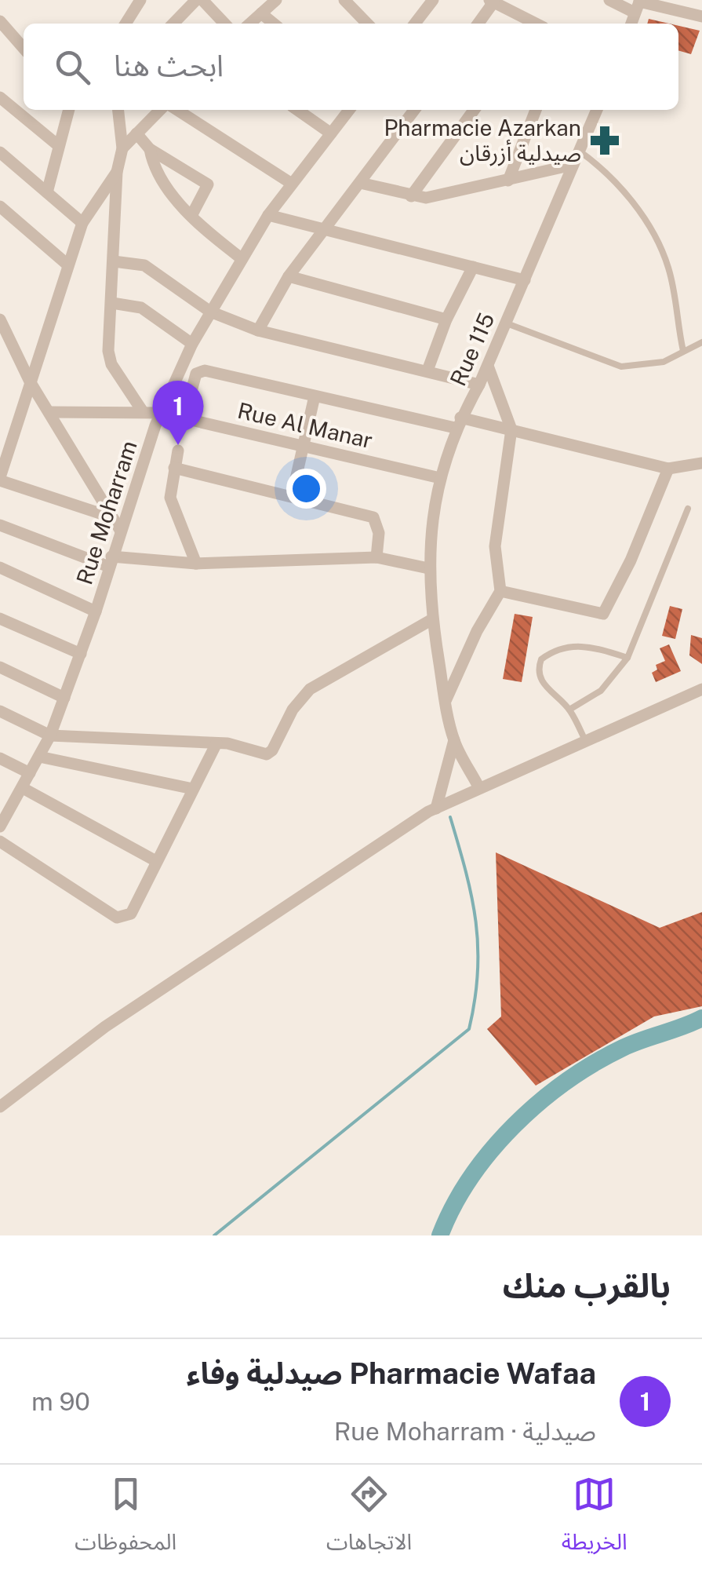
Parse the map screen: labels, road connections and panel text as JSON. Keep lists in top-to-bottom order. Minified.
{"streets":{"street":["Rue 115","Rue Al Manar","Rue Moharram"]},"crossings":[["Rue 115","Rue Al Manar"],["Rue Al Manar","Rue Moharram"]],"places":{"pharmacy":["Pharmacie Azarkan صيدلية أزرقان"]},"page":{"search":"ابحث هنا","pins":"1","heading":"بالقرب منك","list":[{"mark":"1","name":"Pharmacie Wafaa صيدلية وفاء","note":"صيدلية · Rue Moharram","value":"90 m"}],"nav":["الخريطة","الاتجاهات","المحفوظات"]}}
